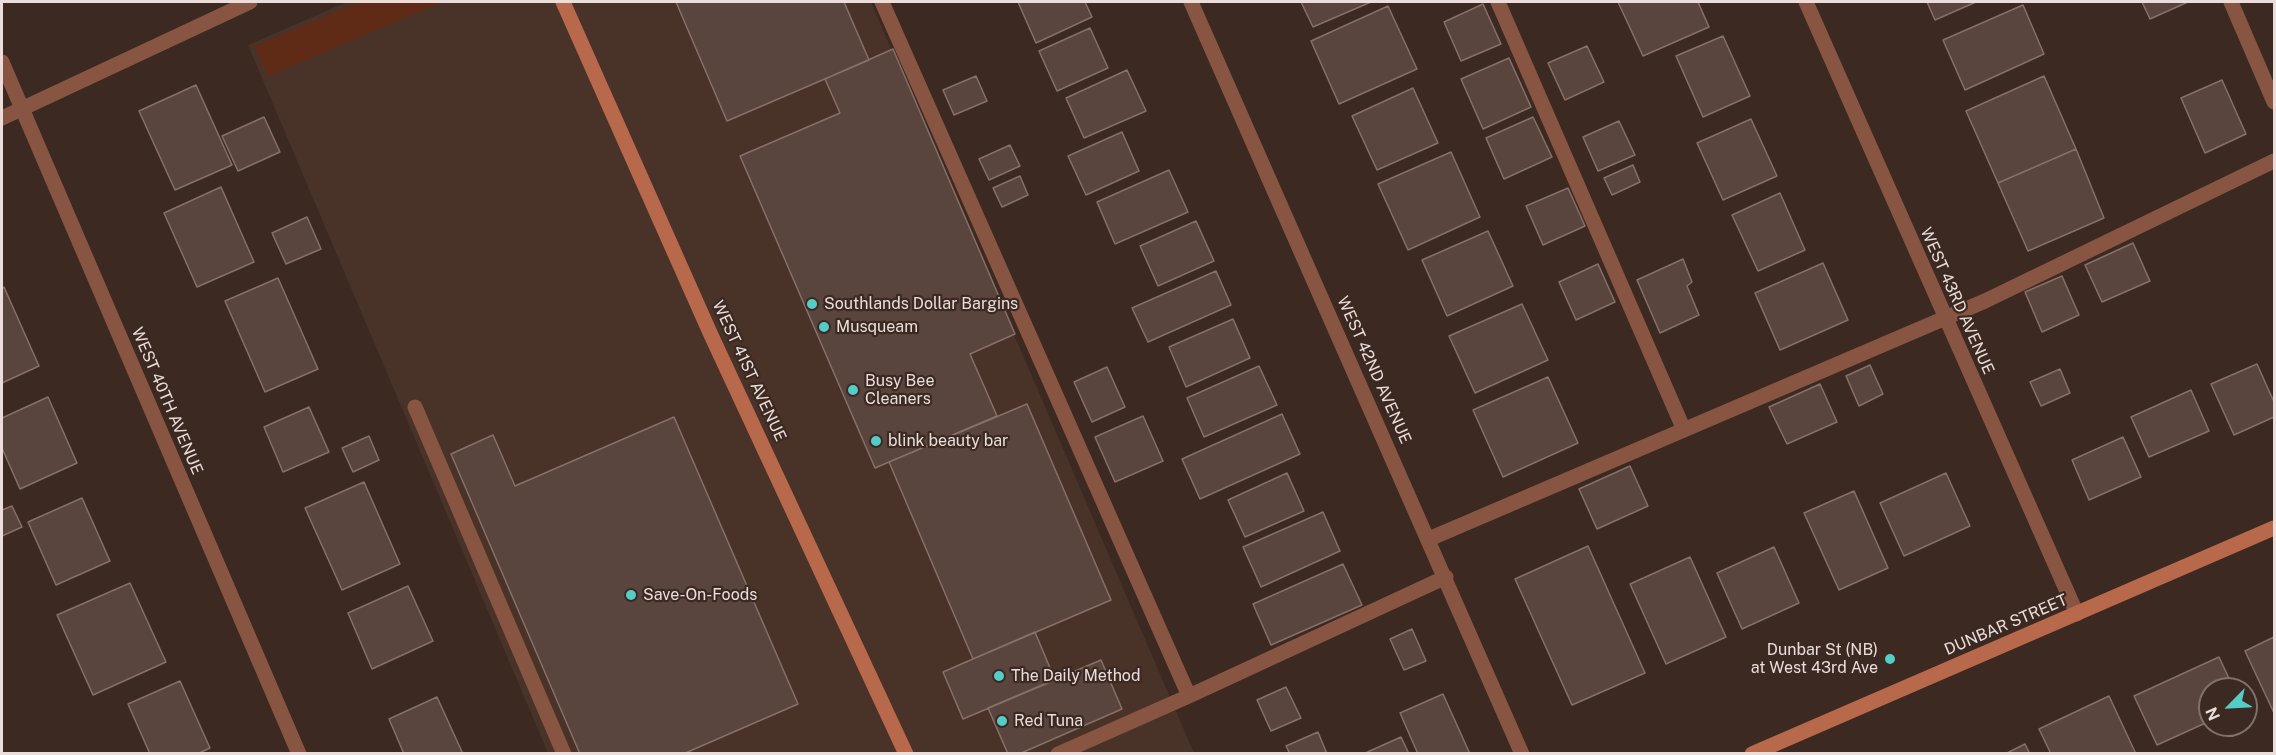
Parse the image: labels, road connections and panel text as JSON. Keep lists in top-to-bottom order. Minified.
{"streets":{"main road":["WEST 41ST AVENUE","DUNBAR STREET"],"street":["WEST 43RD AVENUE","WEST 42ND AVENUE","WEST 40TH AVENUE"]},"crossings":[["WEST 43RD AVENUE","DUNBAR STREET"]],"places":["Southlands Dollar Bargins","Musqueam","Busy Bee Cleaners","blink beauty bar","Save-On-Foods","Dunbar St (NB) at West 43rd Ave","The Daily Method","Red Tuna"],"north":"bottom left"}
